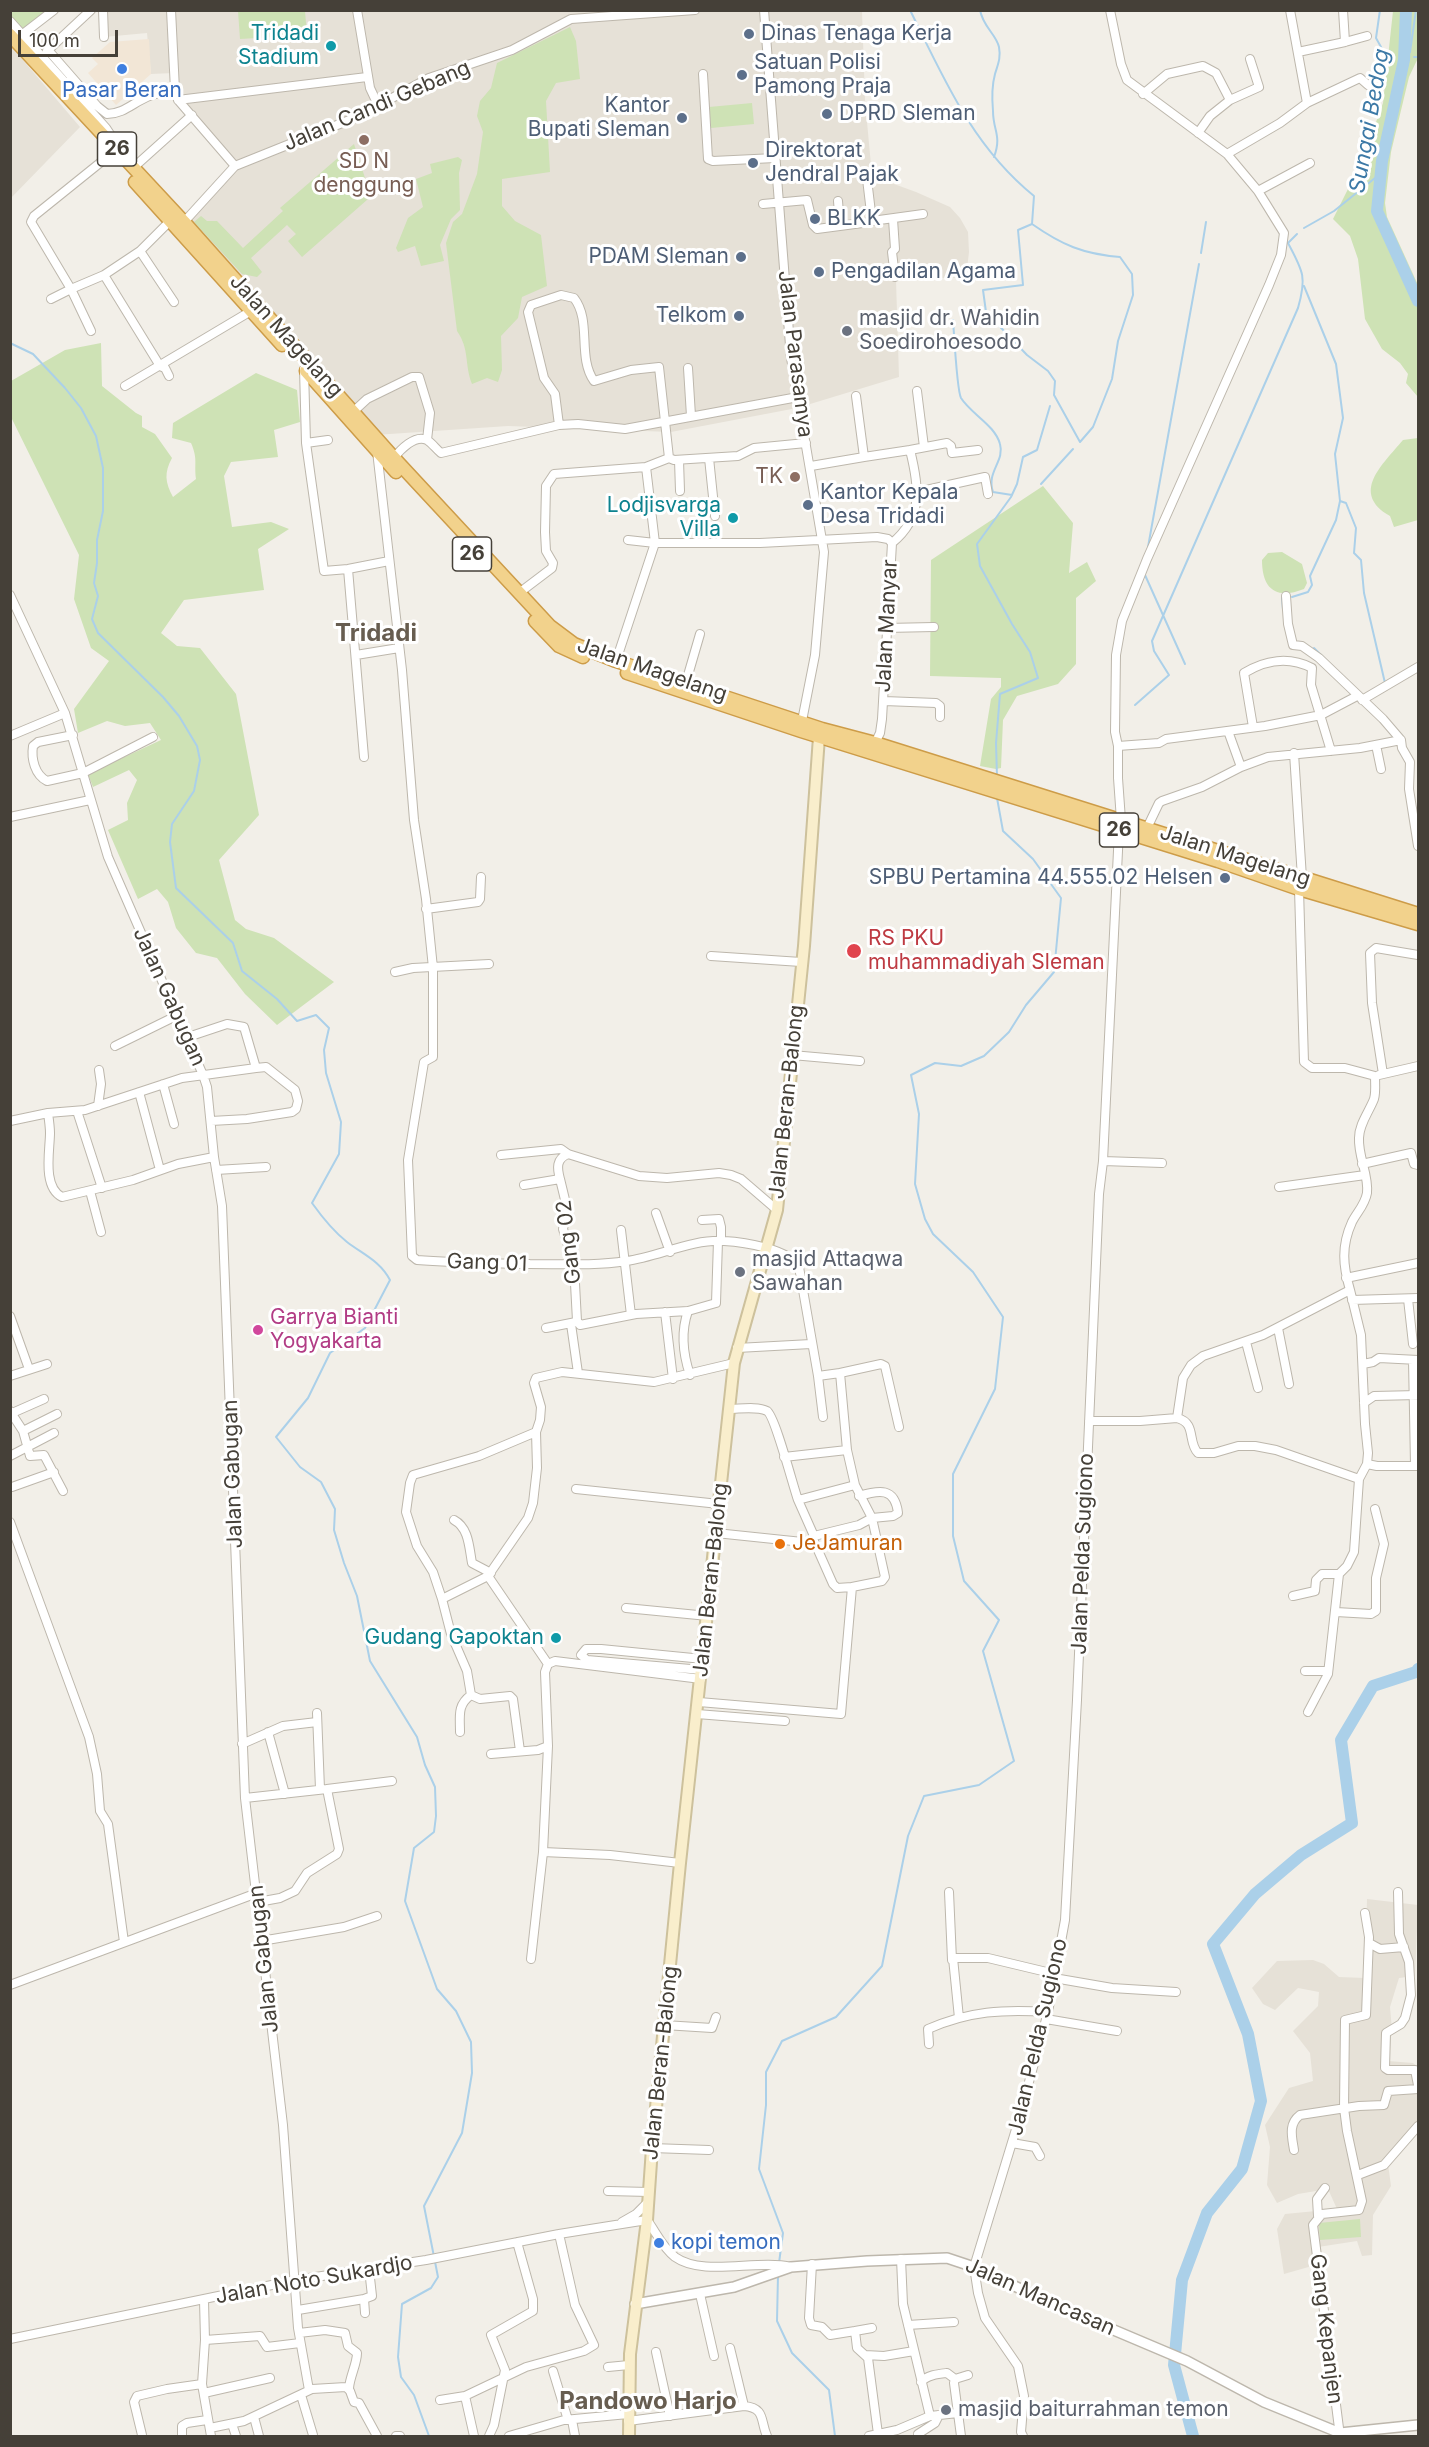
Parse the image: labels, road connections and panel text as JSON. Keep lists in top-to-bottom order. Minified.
{"streets":{"highway":["26","Jalan Magelang"],"main road":["Jalan Beran-Balong"],"street":["Jalan Candi Gebang","Jalan Parasamya","Jalan Manyar","Jalan Gabugan","Gang 02","Gang 01","Jalan Pelda Sugiono","Jalan Noto Sukardjo","Jalan Mancasan","Gang Kepanjen"]},"crossings":[["Jalan Candi Gebang","Jalan Magelang"],["Jalan Magelang","Jalan Parasamya"],["Jalan Magelang","Jalan Manyar"],["Jalan Magelang","Jalan Beran-Balong"],["Jalan Magelang","Jalan Pelda Sugiono"],["Jalan Parasamya","Jalan Manyar"],["Jalan Gabugan","Jalan Noto Sukardjo"],["Jalan Beran-Balong","Gang 01"],["Jalan Beran-Balong","Jalan Noto Sukardjo"],["Jalan Beran-Balong","Jalan Mancasan"],["Gang 02","Gang 01"],["Jalan Pelda Sugiono","Jalan Mancasan"],["Jalan Mancasan","Gang Kepanjen"]],"districts":["Tridadi","Pandowo Harjo"],"water":["Sungai Bedog"],"places":["Dinas Tenaga Kerja","Tridadi Stadium","Pasar Beran","Satuan Polisi Pamong Praja","DPRD Sleman","Kantor Bupati Sleman","SD N denggung","Direktorat Jendral Pajak","BLKK","PDAM Sleman","Pengadilan Agama","Telkom","masjid dr. Wahidin Soedirohoesodo","TK","Kantor Kepala Desa Tridadi","Lodjisvarga Villa","SPBU Pertamina 44.555.02 Helsen","RS PKU muhammadiyah Sleman","masjid Attaqwa Sawahan","Garrya Bianti Yogyakarta","JeJamuran","Gudang Gapoktan","kopi temon","masjid baiturrahman temon"],"scale_bar":"100 m"}
